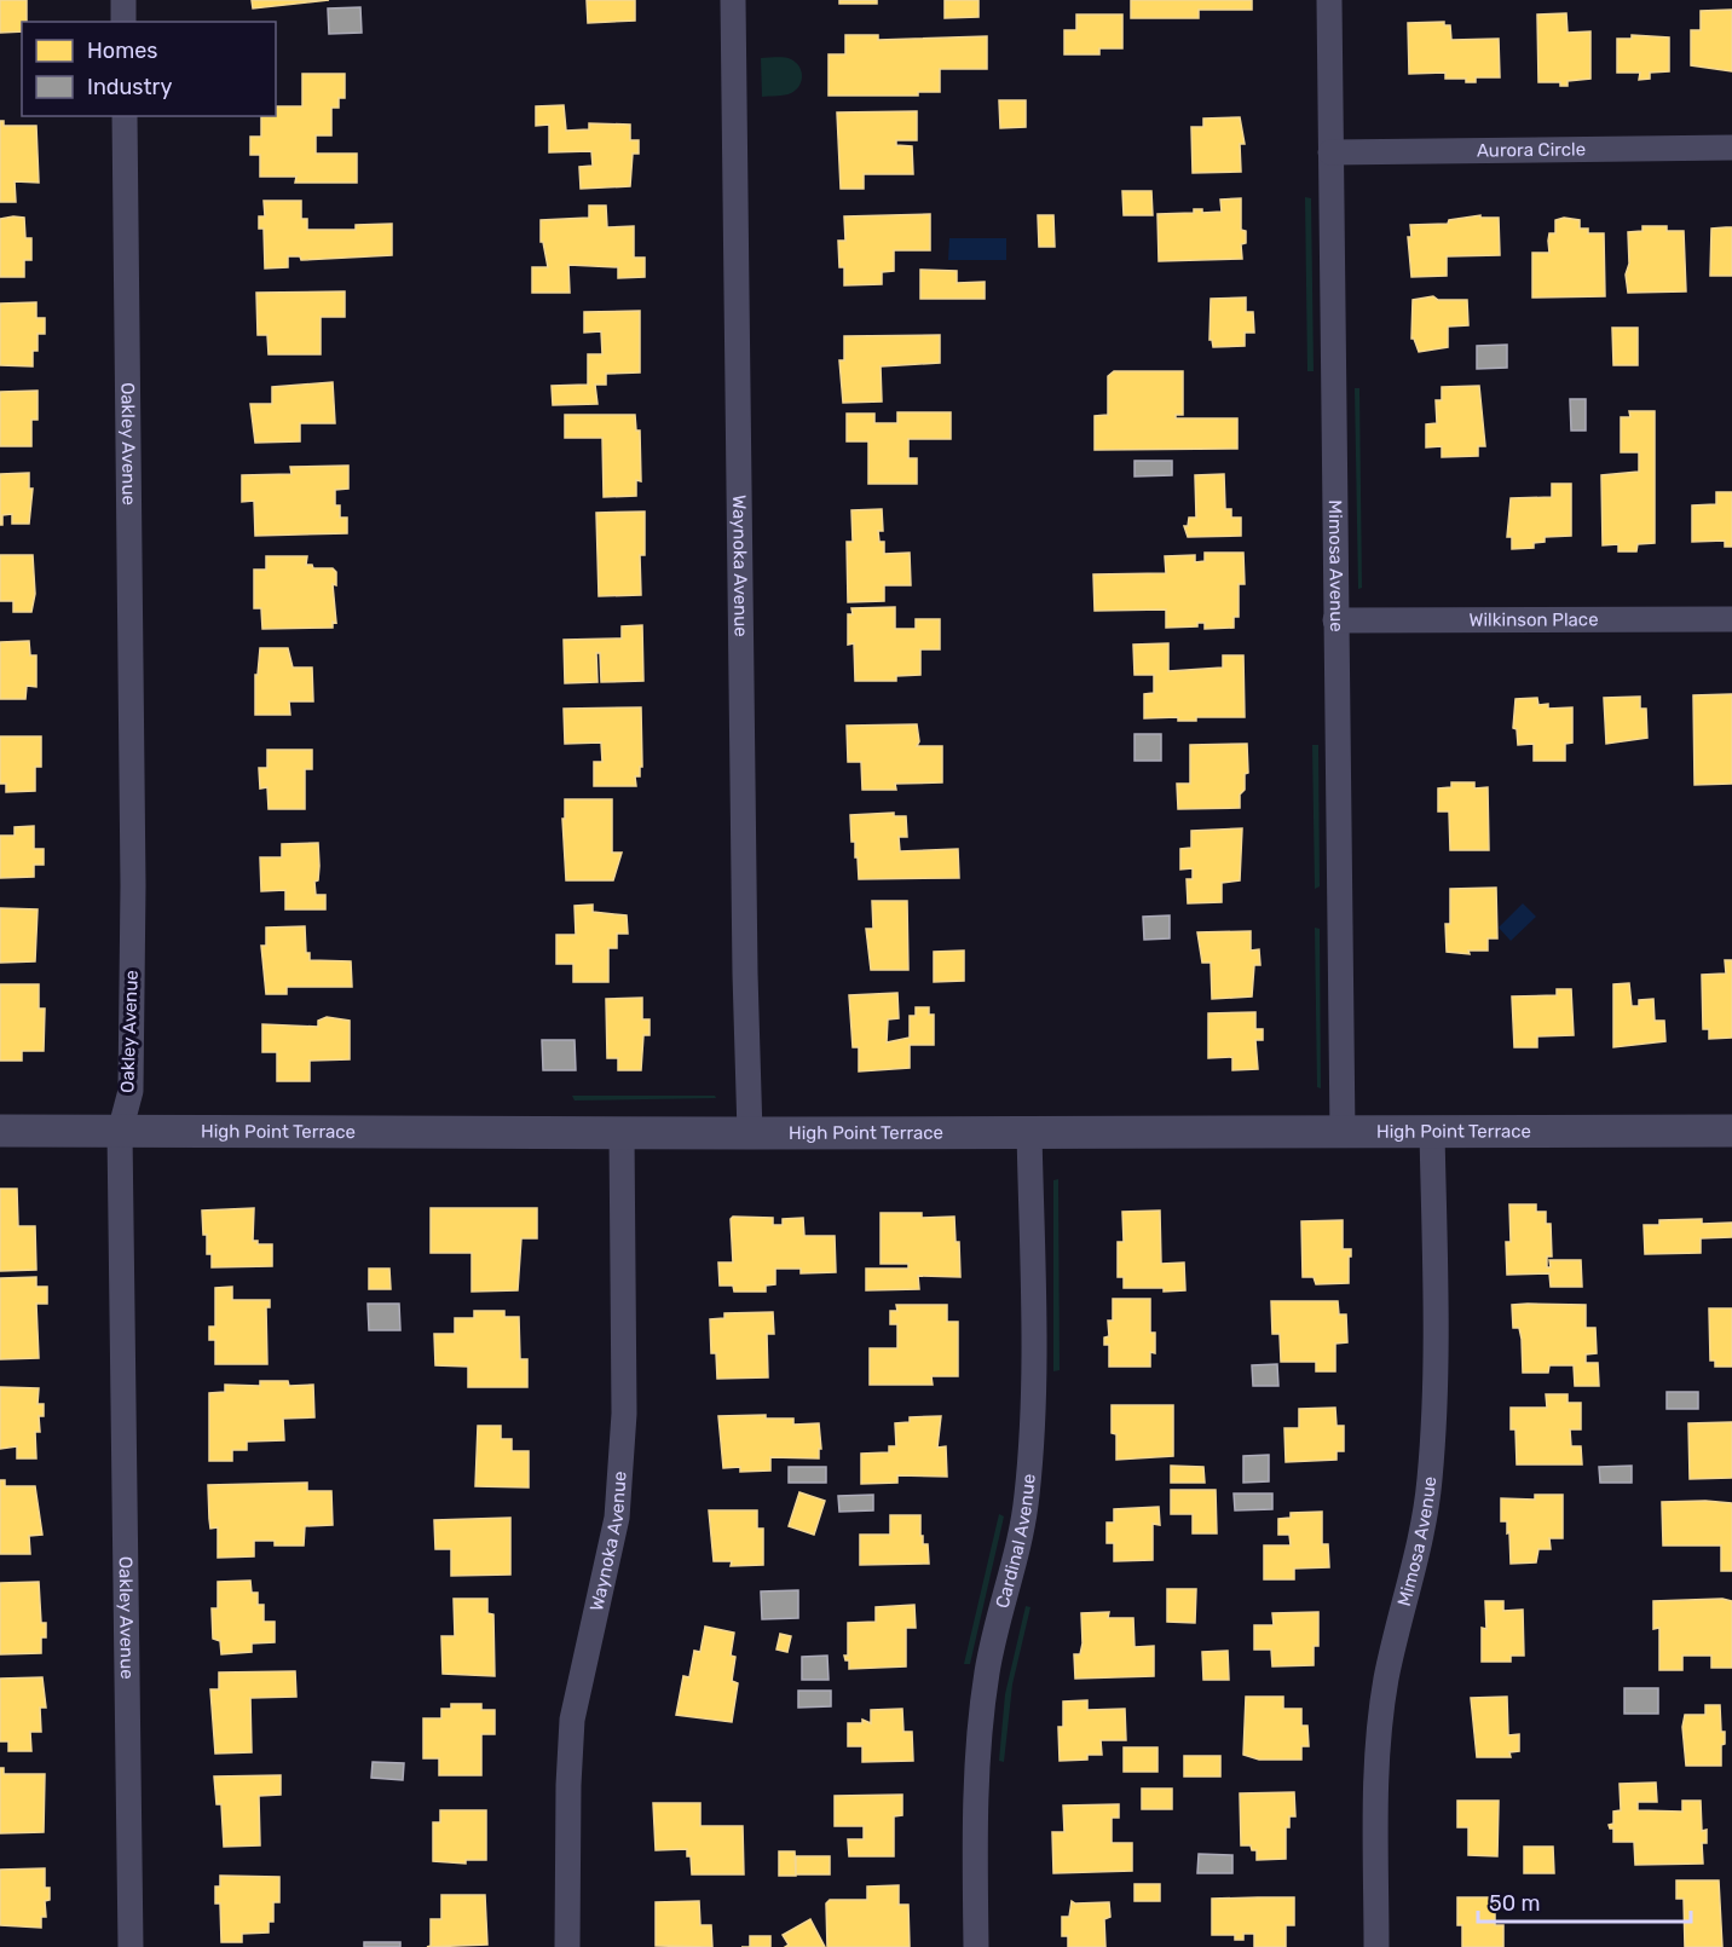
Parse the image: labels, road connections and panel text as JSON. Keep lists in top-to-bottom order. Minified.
{"streets":{"street":["Aurora Circle","Oakley Avenue","Mimosa Avenue","Waynoka Avenue","Wilkinson Place","High Point Terrace","Cardinal Avenue"]},"crossings":[["Aurora Circle","Mimosa Avenue"],["Oakley Avenue","High Point Terrace"],["Mimosa Avenue","Wilkinson Place"],["Mimosa Avenue","High Point Terrace"],["Waynoka Avenue","High Point Terrace"],["High Point Terrace","Cardinal Avenue"]],"legend":["Homes","Industry"],"scale_bar":"50 m"}
